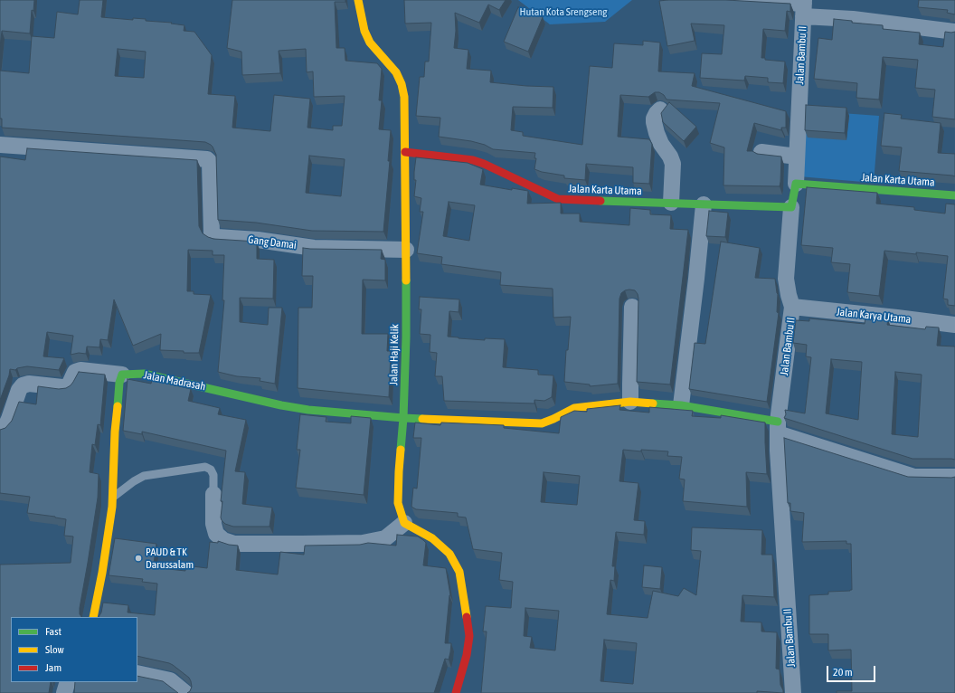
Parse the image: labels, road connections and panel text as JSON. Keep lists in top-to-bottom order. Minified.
{"streets":{"street":["Jalan Bambu II","Jalan Karta Utama","Gang Damai","Jalan Karya Utama","Jalan Haji Kelik","Jalan Madrasah"]},"crossings":[["Jalan Bambu II","Jalan Karta Utama"],["Jalan Bambu II","Jalan Karya Utama"],["Jalan Bambu II","Jalan Madrasah"],["Jalan Karta Utama","Jalan Haji Kelik"],["Gang Damai","Jalan Haji Kelik"],["Jalan Haji Kelik","Jalan Madrasah"]],"parks":["Hutan Kota Srengseng"],"places":["PAUD & TK Darussalam"],"legend":["Fast","Slow","Jam"],"scale_bar":"20 m"}
